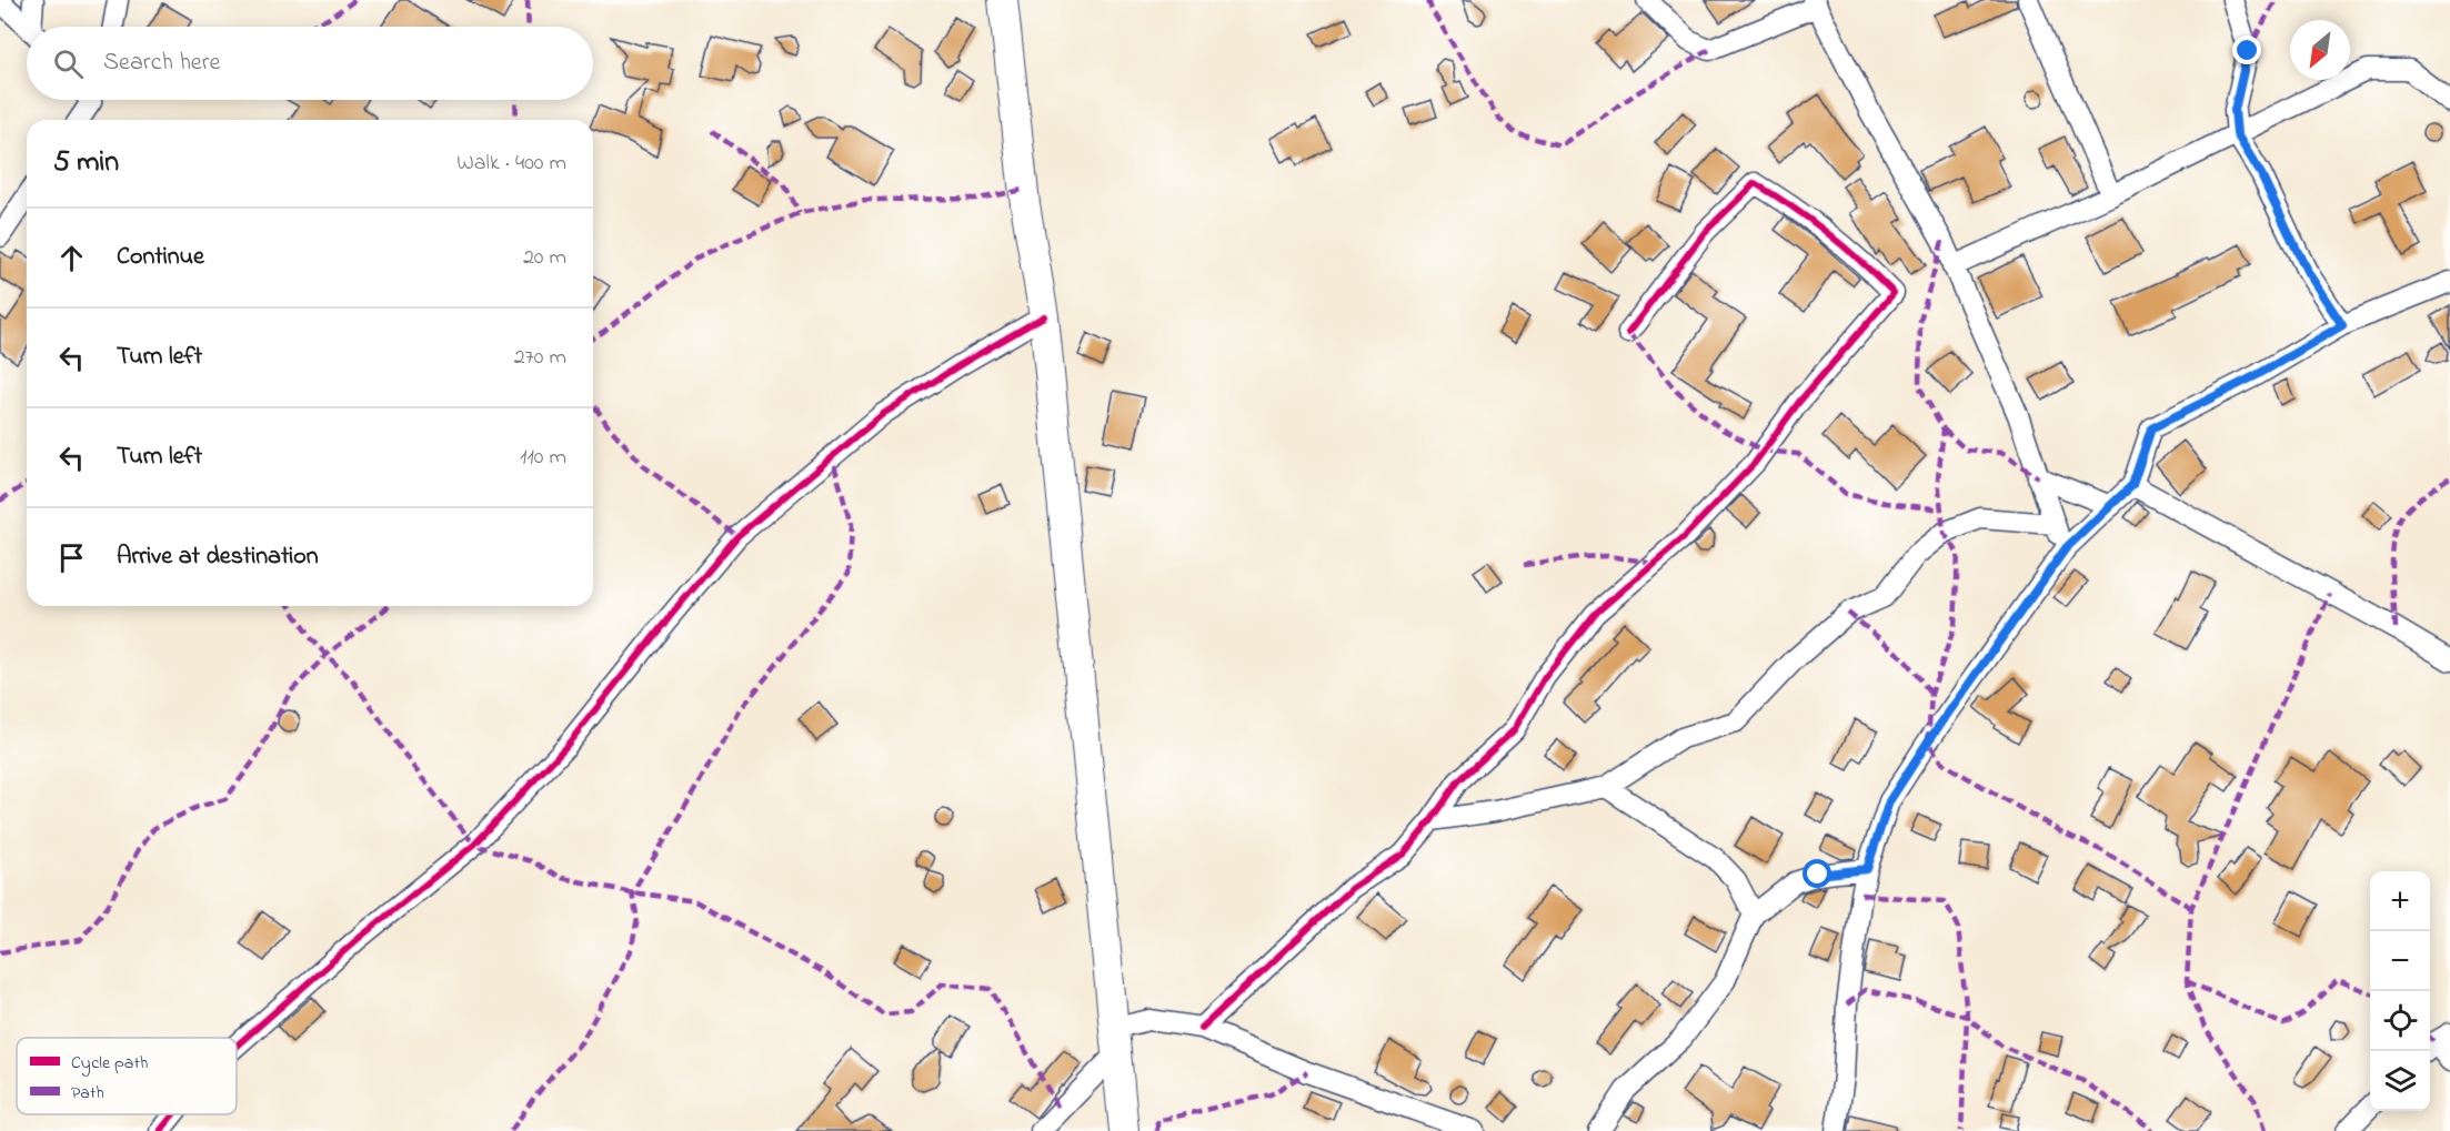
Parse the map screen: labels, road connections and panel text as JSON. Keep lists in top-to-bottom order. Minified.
{"legend":["Cycle path","Path"],"north":"bottom left","page":{"search":"Search here","heading":["5 min","Walk · 400 m"],"list":[["Continue","20 m"],["Turn left","270 m"],["Turn left","110 m"],"Arrive at destination"],"map_buttons":["+","−"]}}
